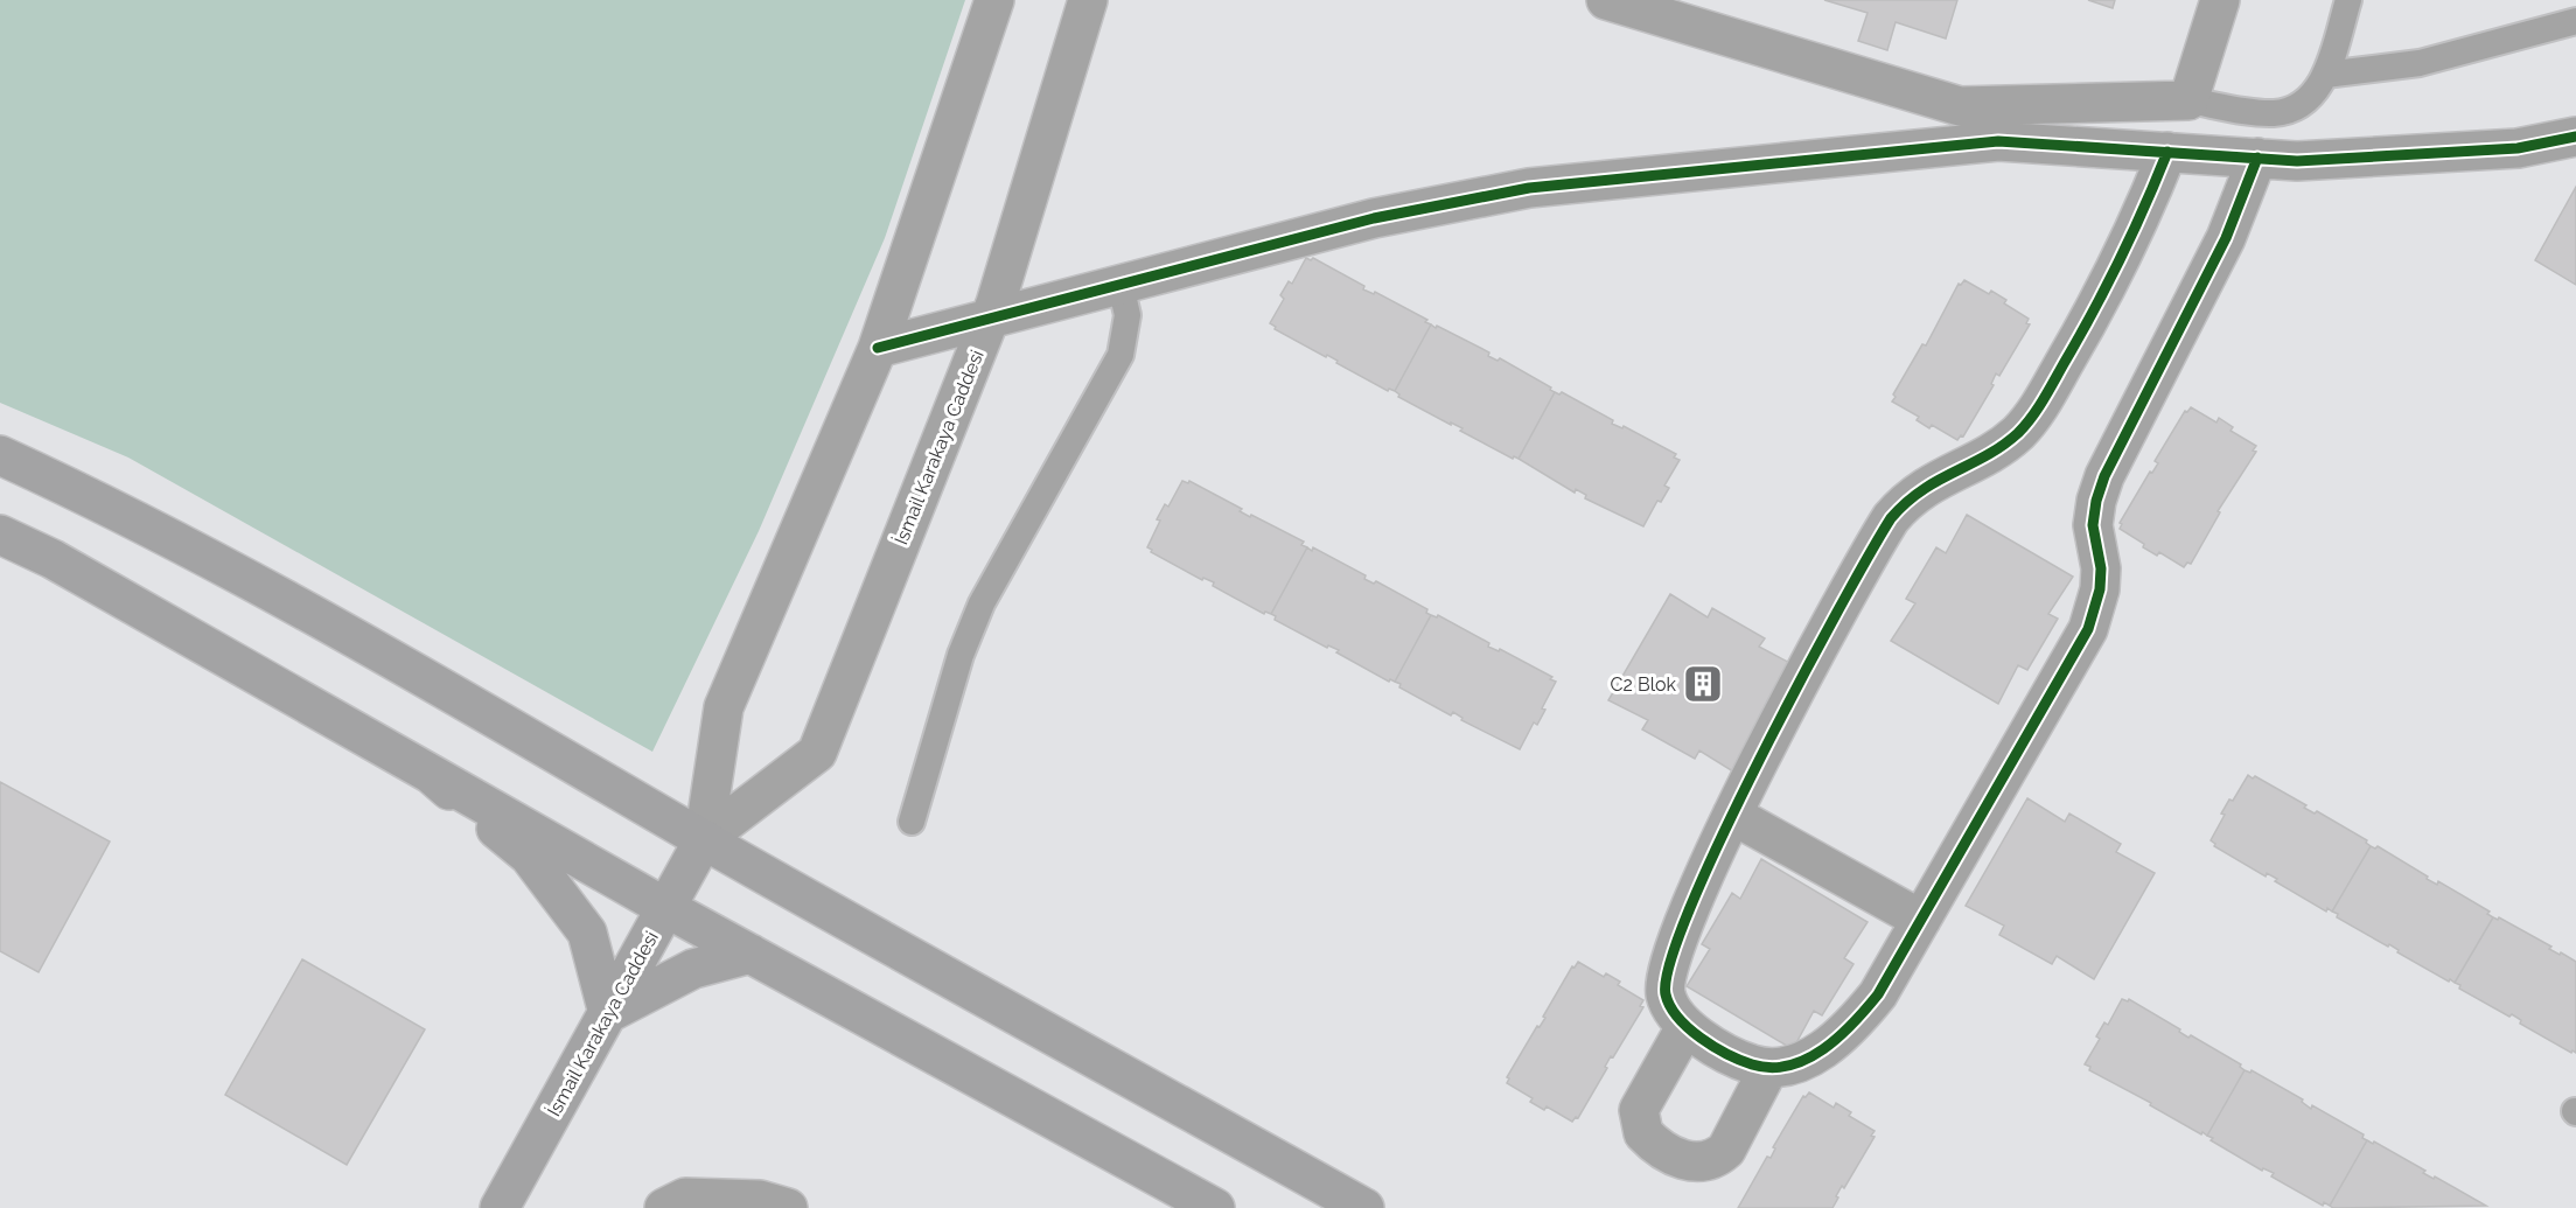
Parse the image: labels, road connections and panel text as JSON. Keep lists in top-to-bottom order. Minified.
{"streets":{"street":["İsmail Karakaya Caddesi"]},"places":{"building":["C2 Blok"]}}
